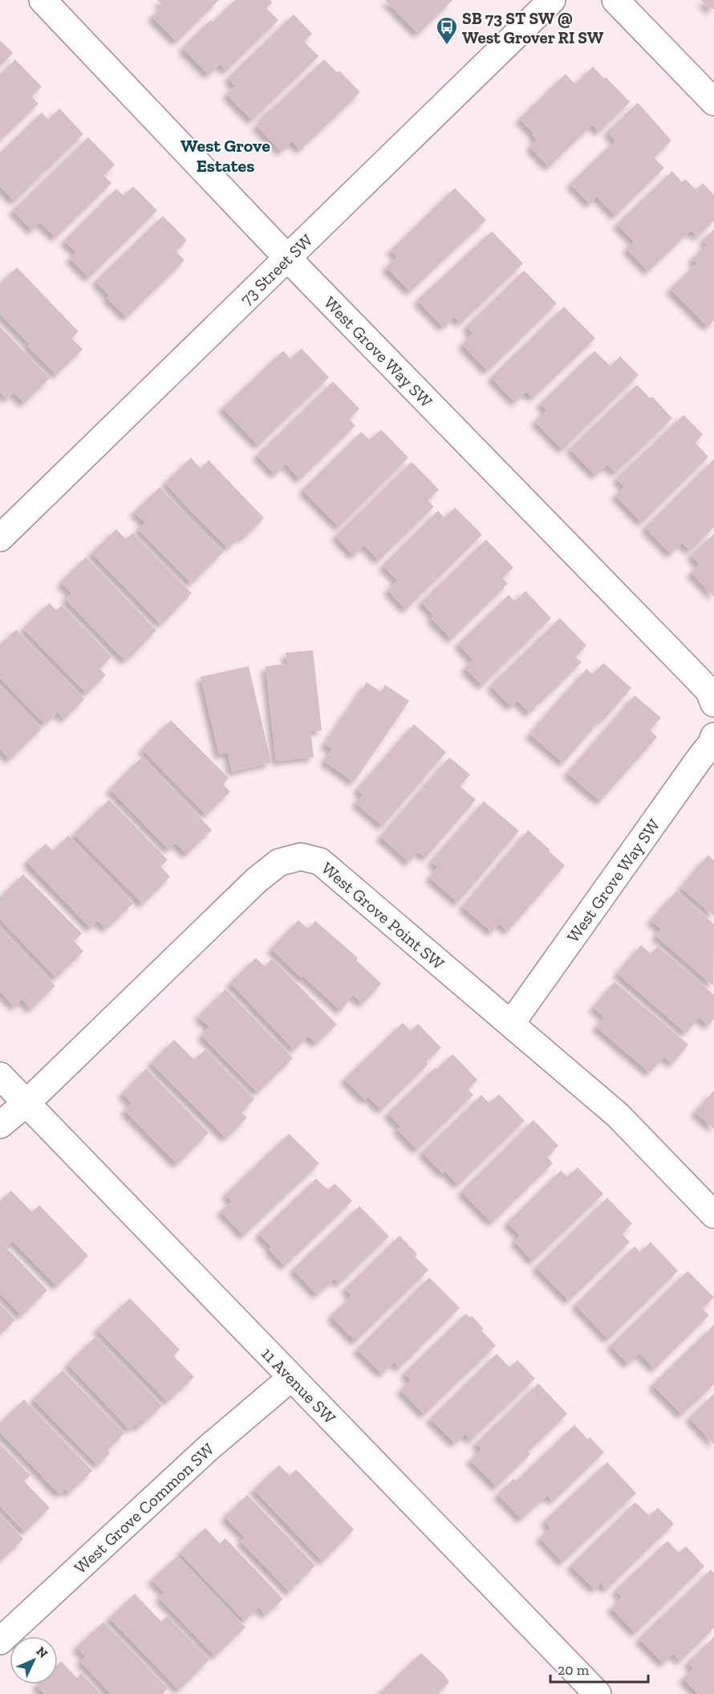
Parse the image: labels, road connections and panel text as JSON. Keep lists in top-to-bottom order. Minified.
{"streets":{"street":["73 Street SW","West Grove Way SW","West Grove Point SW","11 Avenue SW","West Grove Common SW"]},"crossings":[["73 Street SW","West Grove Way SW"],["West Grove Way SW","West Grove Point SW"],["West Grove Point SW","11 Avenue SW"],["11 Avenue SW","West Grove Common SW"]],"districts":["West Grove Estates"],"places":{"bus stop":["SB 73 ST SW @ West Grover RI SW"]},"scale_bar":"20 m","north":"top right"}
